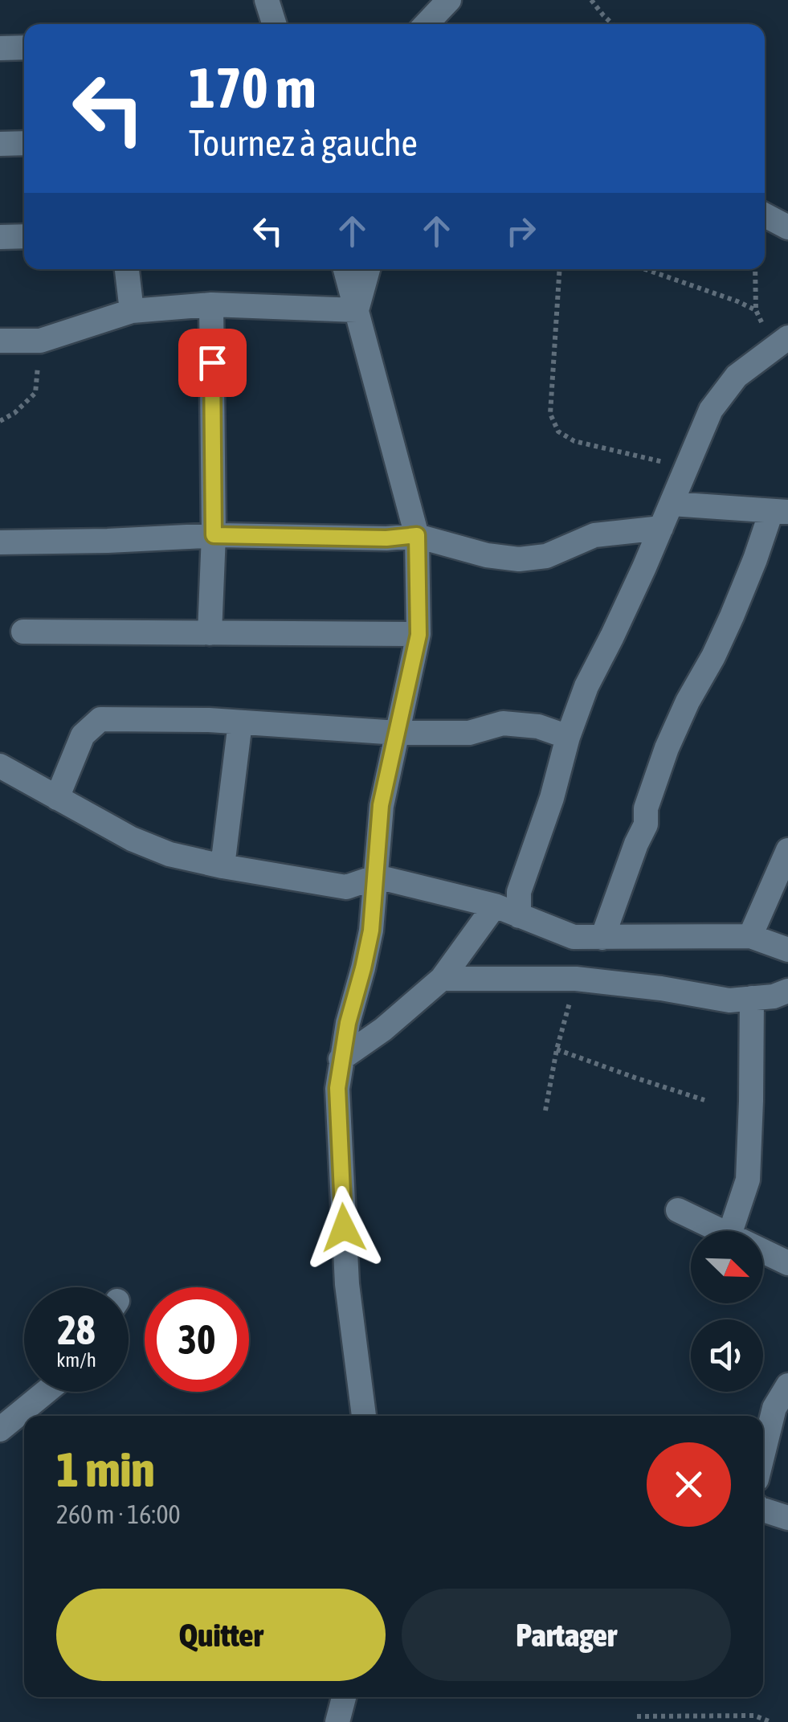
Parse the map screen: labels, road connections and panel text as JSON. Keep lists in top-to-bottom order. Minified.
{"north":"bottom right","page":{"turn":["170 m","Tournez à gauche"],"speed":"28 km/h","limit":"30","heading":["1 min","260 m · 16:00"],"buttons":["Quitter","Partager"]}}
